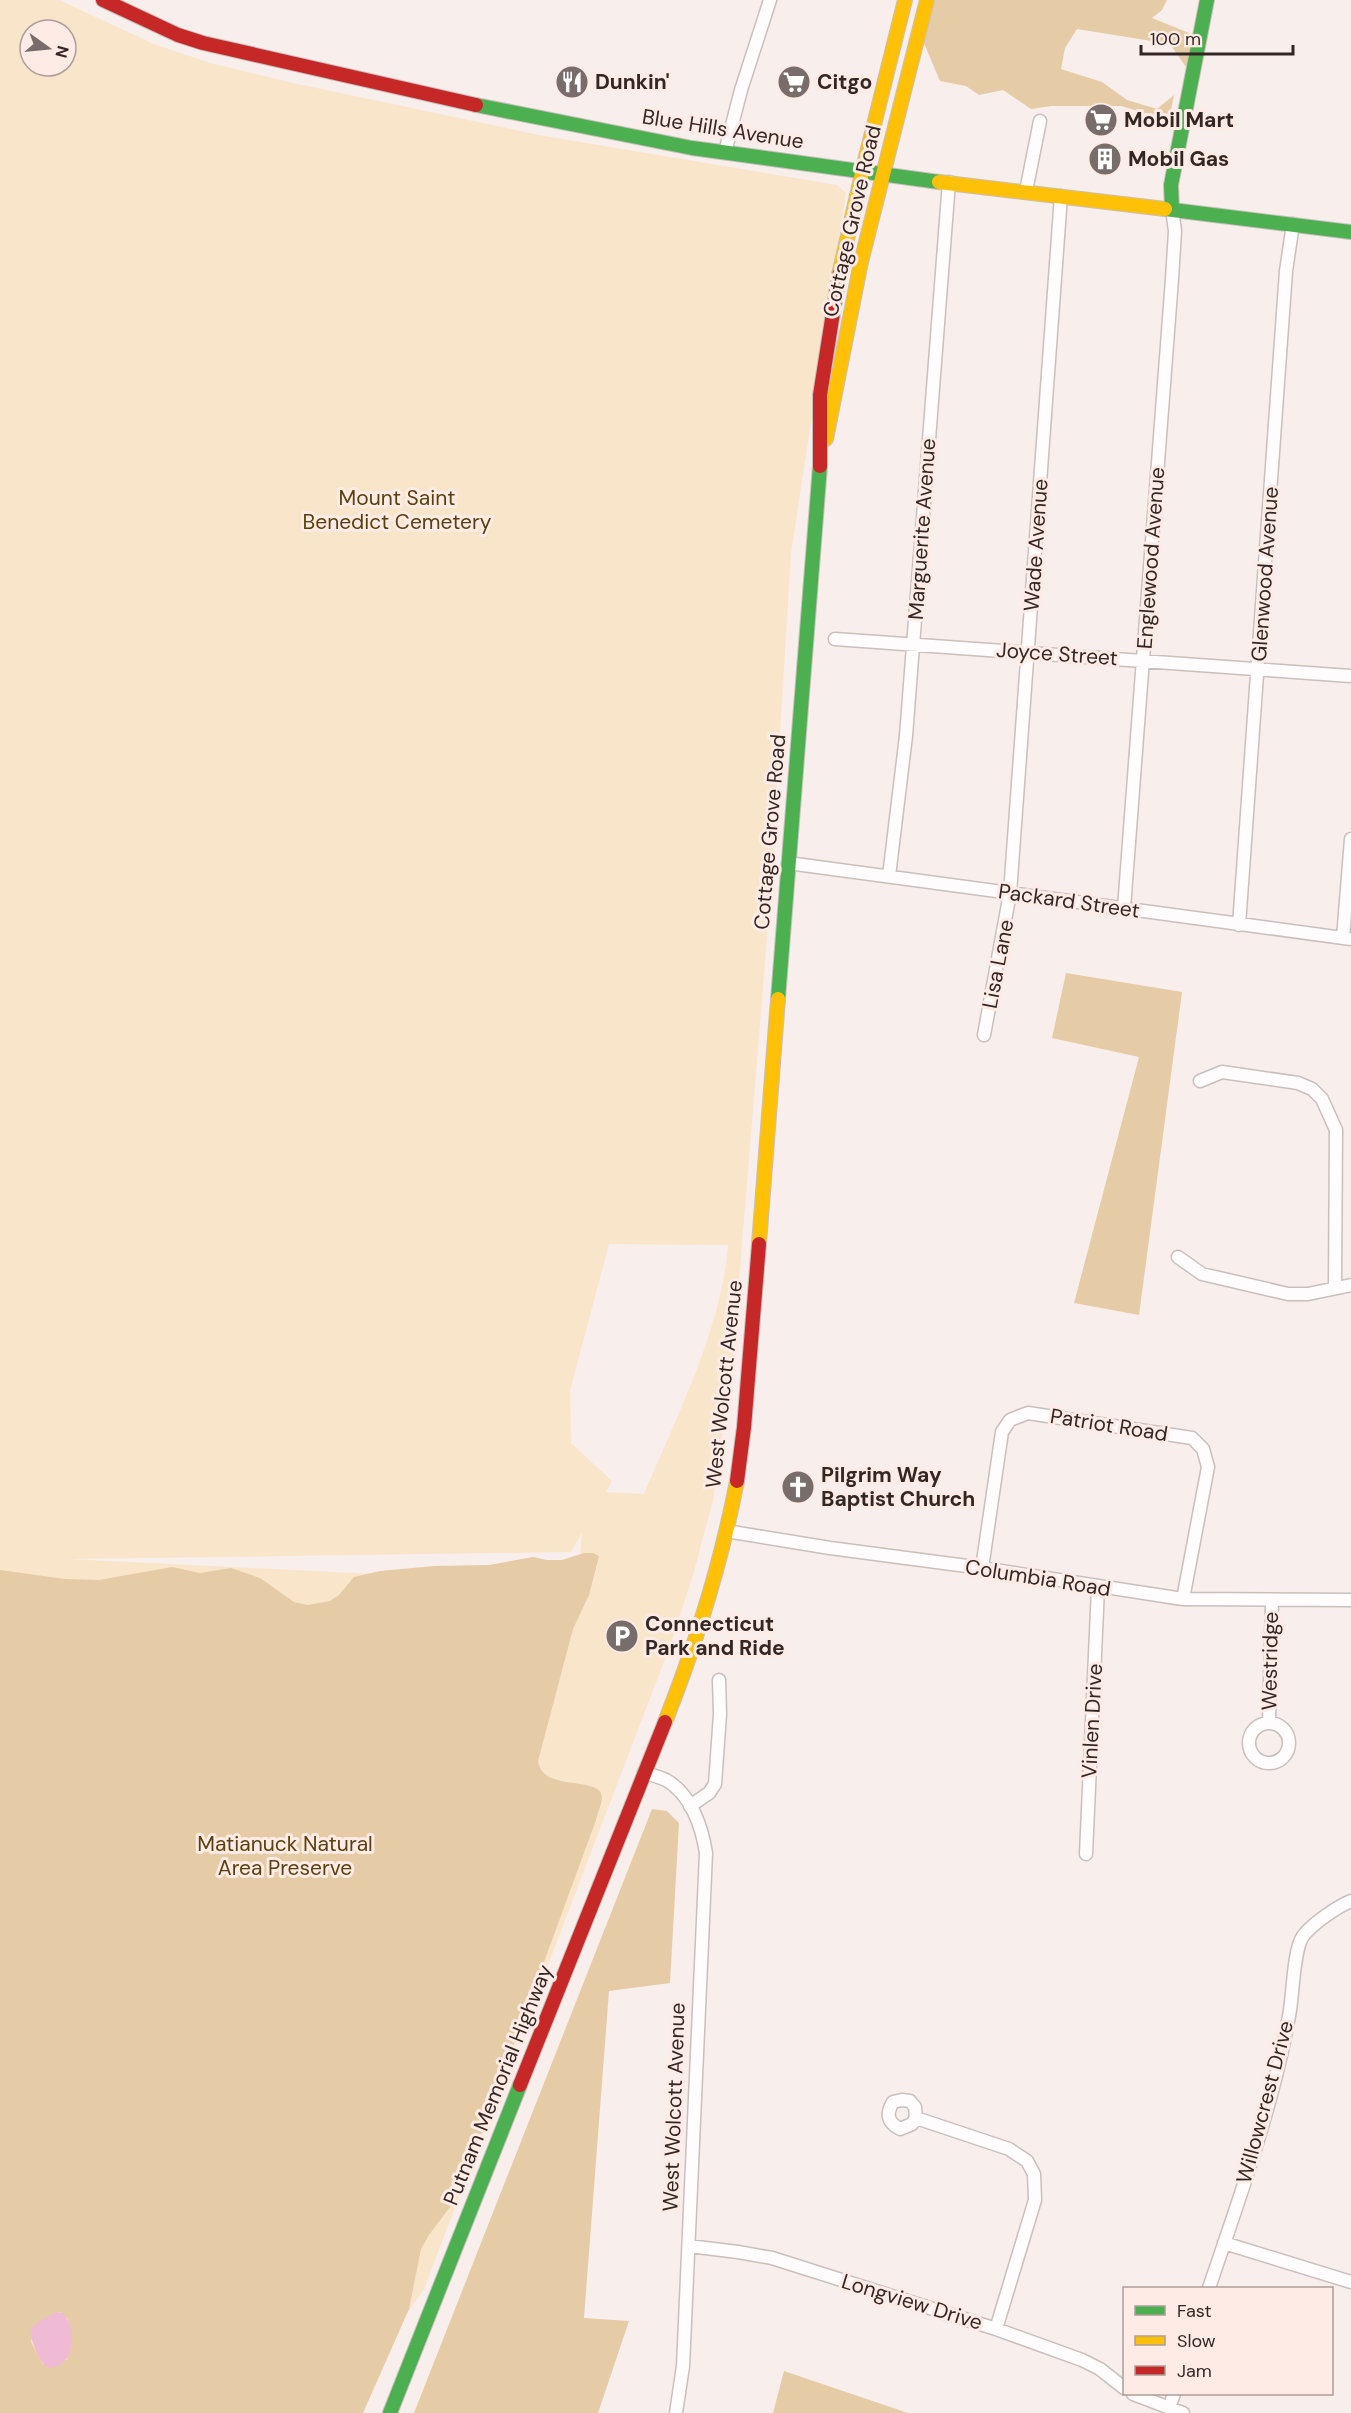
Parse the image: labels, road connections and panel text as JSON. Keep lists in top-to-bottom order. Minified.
{"streets":{"main road":["Blue Hills Avenue","Cottage Grove Road","West Wolcott Avenue","Putnam Memorial Highway"],"street":["Marguerite Avenue","Wade Avenue","Englewood Avenue","Glenwood Avenue","Joyce Street","Packard Street","Lisa Lane","Patriot Road","Columbia Road","Westridge","Vinlen Drive","Willowcrest Drive","Longview Drive"]},"crossings":[["Blue Hills Avenue","Cottage Grove Road"],["Blue Hills Avenue","Marguerite Avenue"],["Blue Hills Avenue","Wade Avenue"],["Blue Hills Avenue","Englewood Avenue"],["Blue Hills Avenue","Glenwood Avenue"],["Cottage Grove Road","Packard Street"],["Cottage Grove Road","West Wolcott Avenue"],["Marguerite Avenue","Joyce Street"],["Marguerite Avenue","Packard Street"],["Wade Avenue","Joyce Street"],["Wade Avenue","Packard Street"],["Wade Avenue","Lisa Lane"],["Englewood Avenue","Joyce Street"],["Englewood Avenue","Packard Street"],["Glenwood Avenue","Joyce Street"],["Glenwood Avenue","Packard Street"],["Packard Street","Lisa Lane"],["West Wolcott Avenue","Columbia Road"],["West Wolcott Avenue","Putnam Memorial Highway"],["West Wolcott Avenue","Longview Drive"],["Patriot Road","Columbia Road"],["Columbia Road","Westridge"],["Columbia Road","Vinlen Drive"]],"parks":["Mount Saint Benedict Cemetery","Matianuck Natural Area Preserve"],"places":{"restaurant":["Dunkin'"],"supermarket":["Citgo","Mobil Mart"],"building":["Mobil Gas"],"church":["Pilgrim Way Baptist Church"],"parking":["Connecticut Park and Ride"]},"legend":["Fast","Slow","Jam"],"scale_bar":"100 m","north":"right"}
